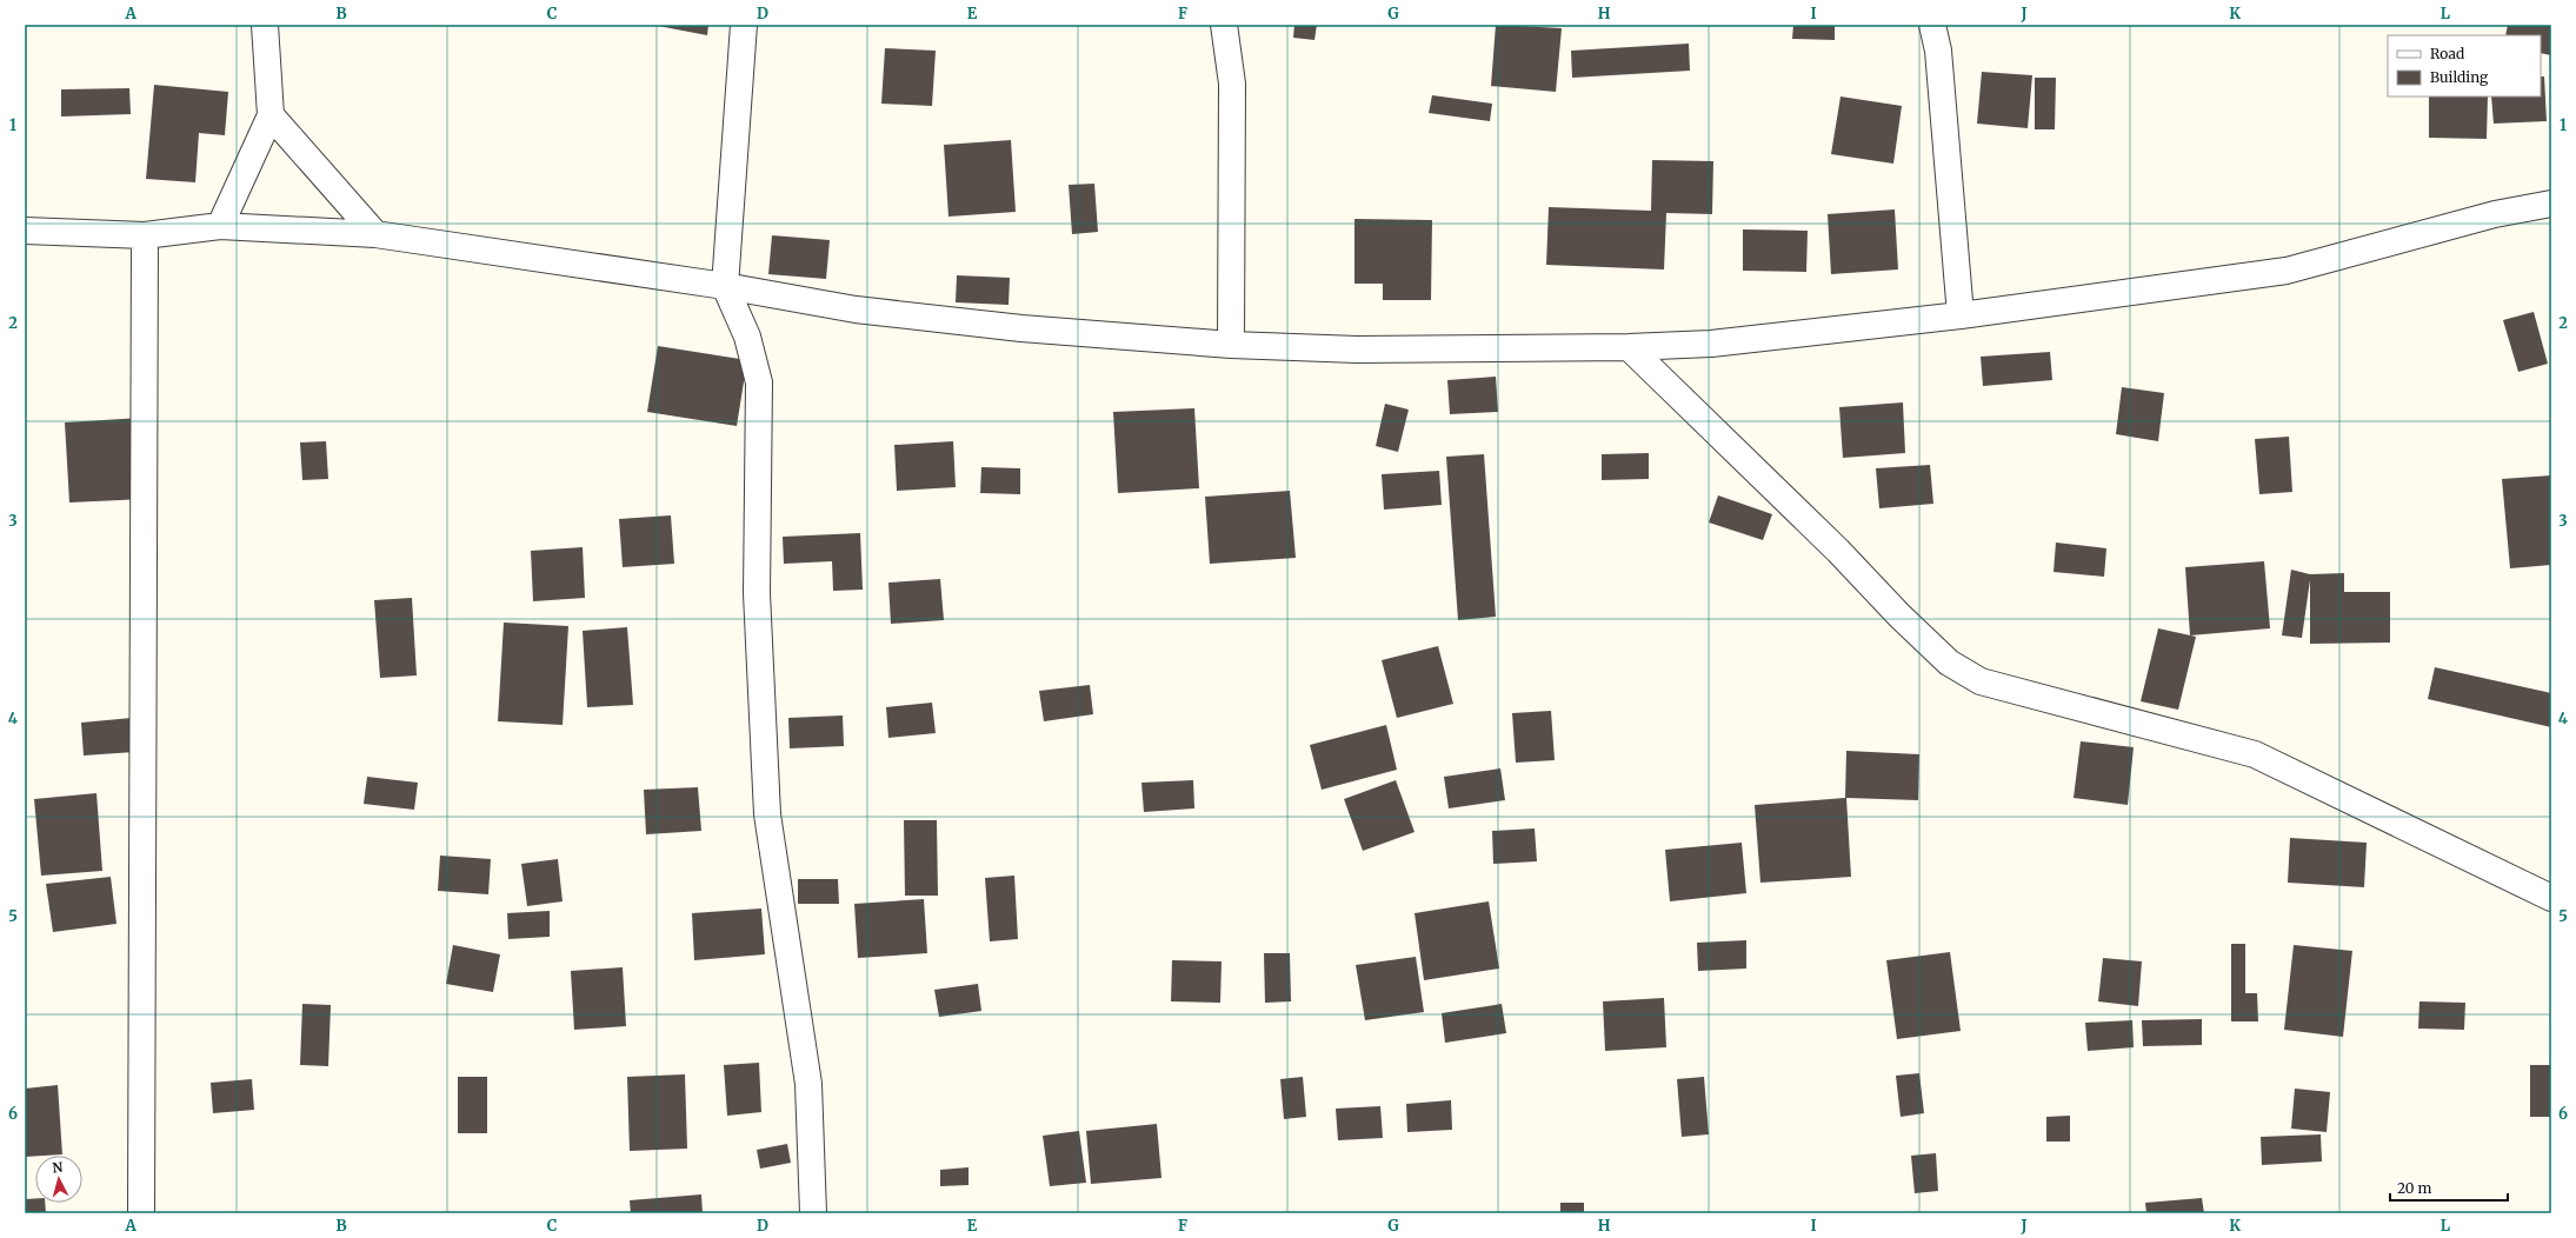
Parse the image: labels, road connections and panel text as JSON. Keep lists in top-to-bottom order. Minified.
{"legend":["Road","Building"],"scale_bar":"20 m","north":"top","grid":{"columns":["A","B","C","D","E","F","G","H","I","J","K","L"],"rows":["1","2","3","4","5","6"]}}
